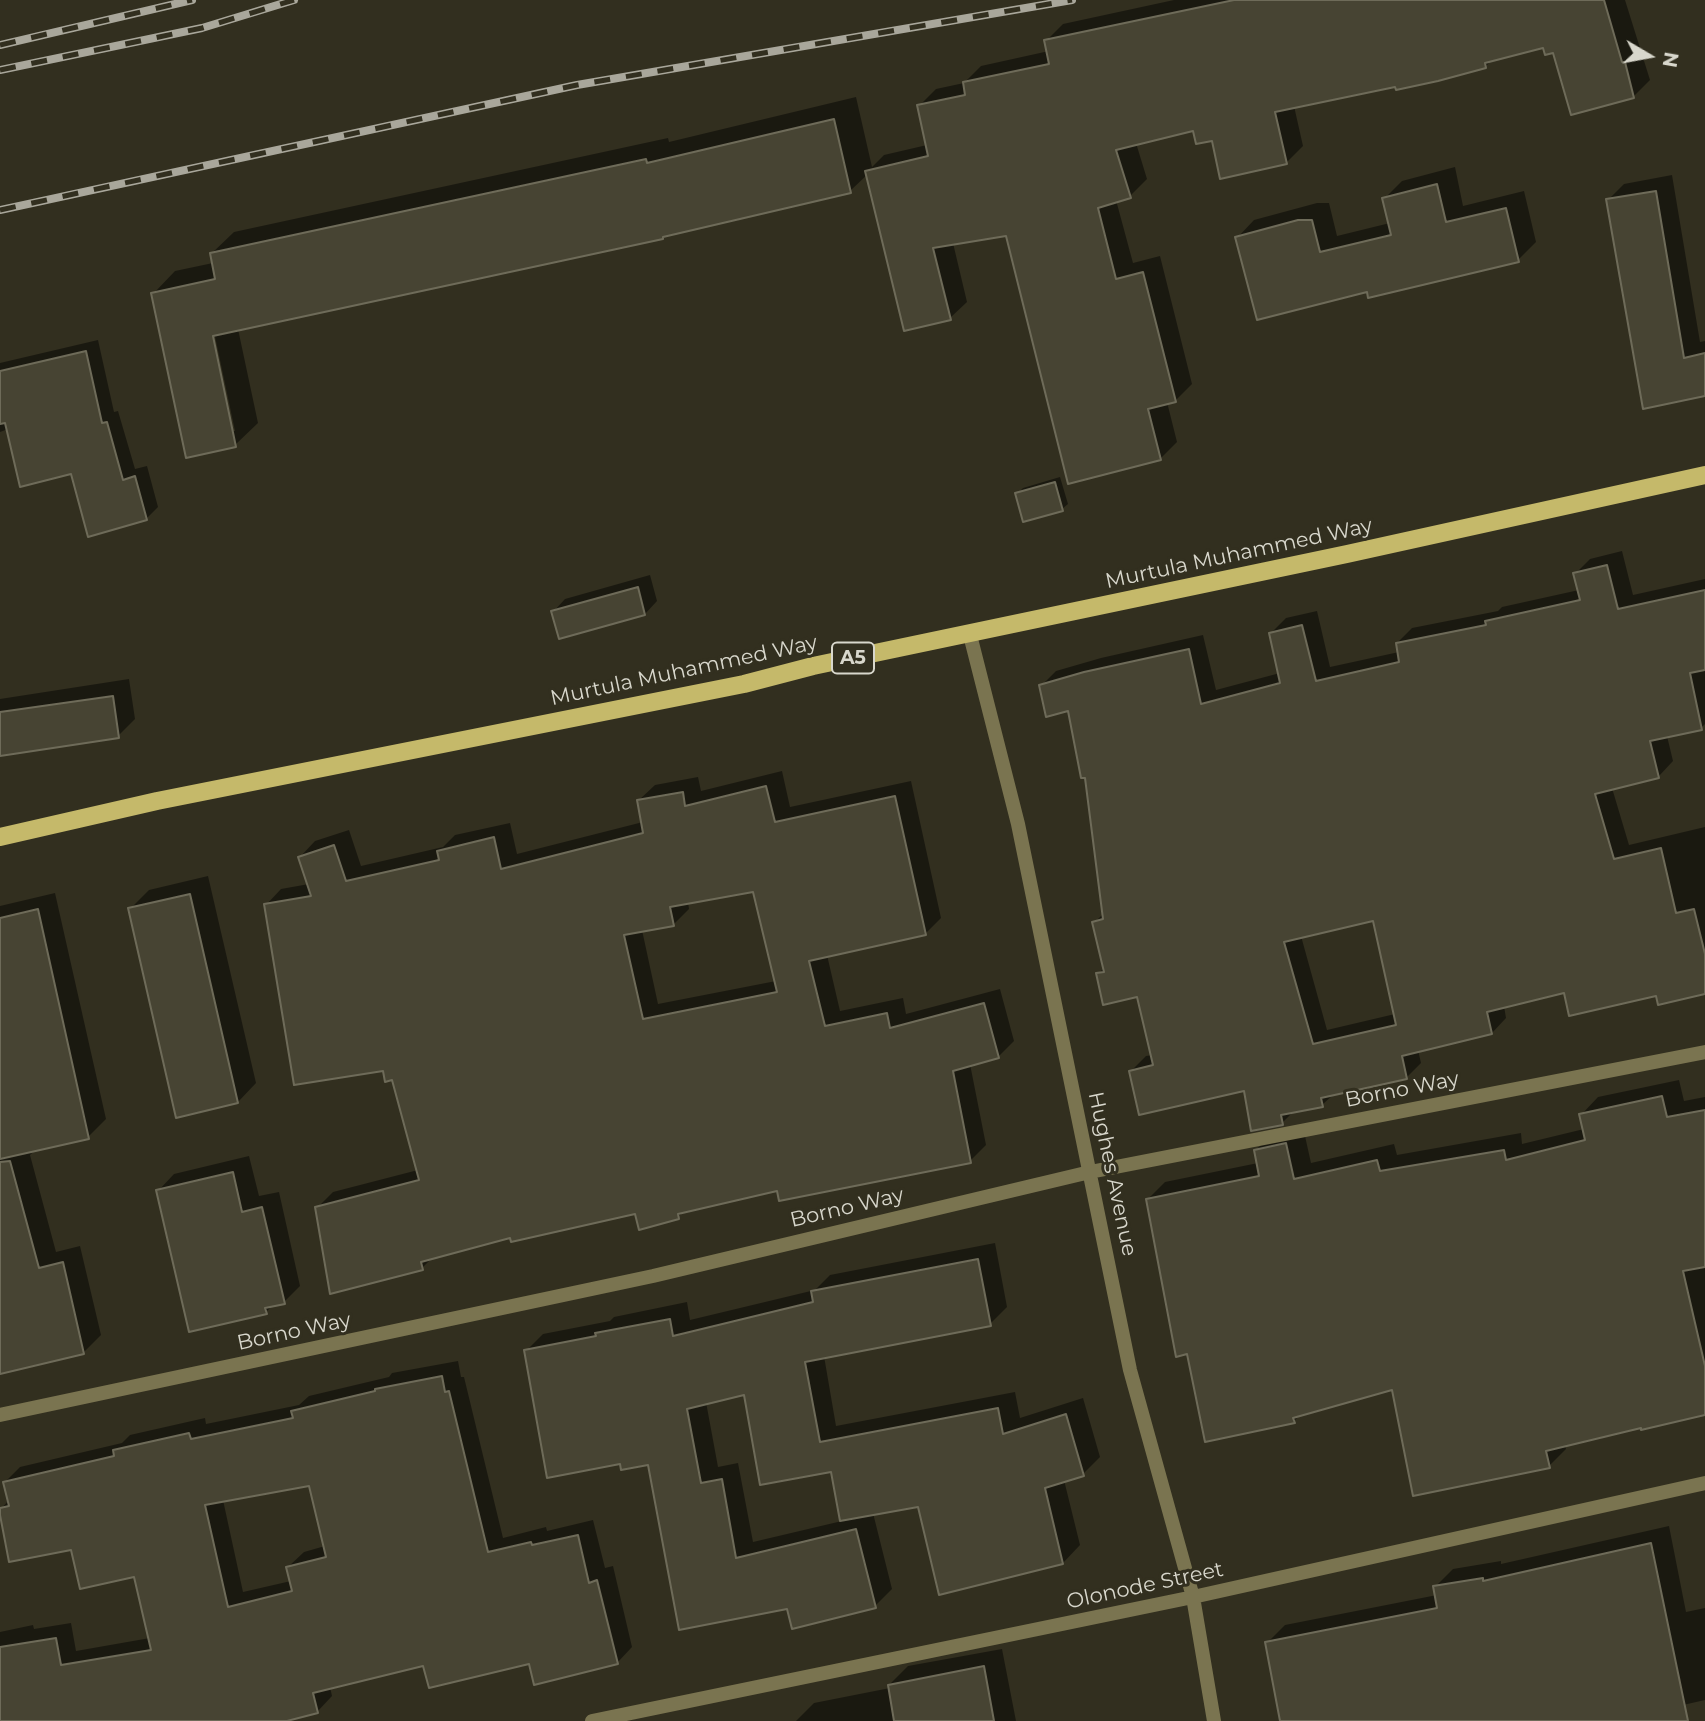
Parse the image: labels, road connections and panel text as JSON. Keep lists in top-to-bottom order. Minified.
{"streets":{"main road":["Murtula Muhammed Way","A5"],"street":["Borno Way","Hughes Avenue","Olonode Street"]},"crossings":[["Murtula Muhammed Way","Hughes Avenue"],["Borno Way","Hughes Avenue"],["Hughes Avenue","Olonode Street"]],"north":"right"}
